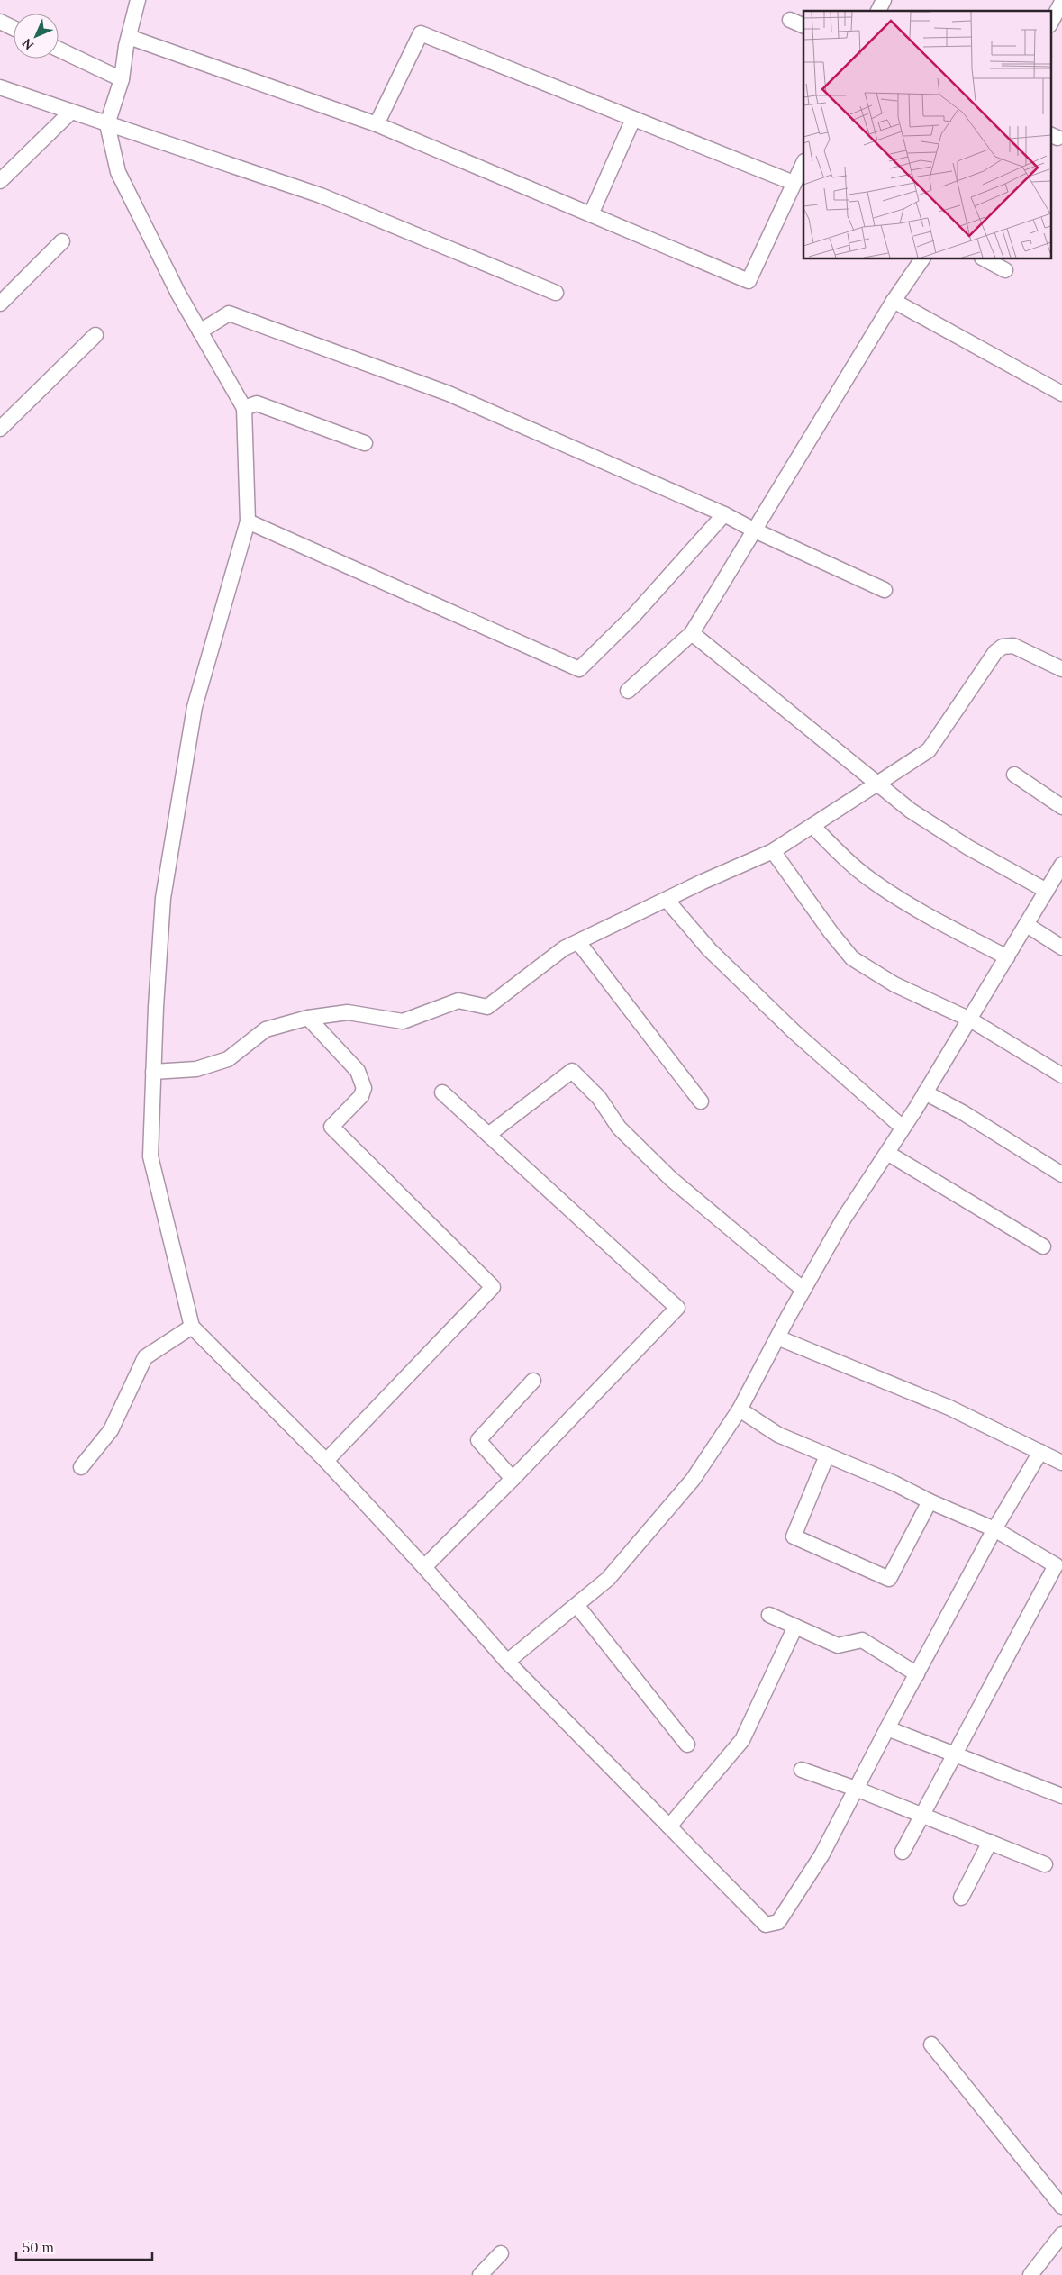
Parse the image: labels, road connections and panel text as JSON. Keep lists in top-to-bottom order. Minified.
{"scale_bar":"50 m","north":"bottom left"}
